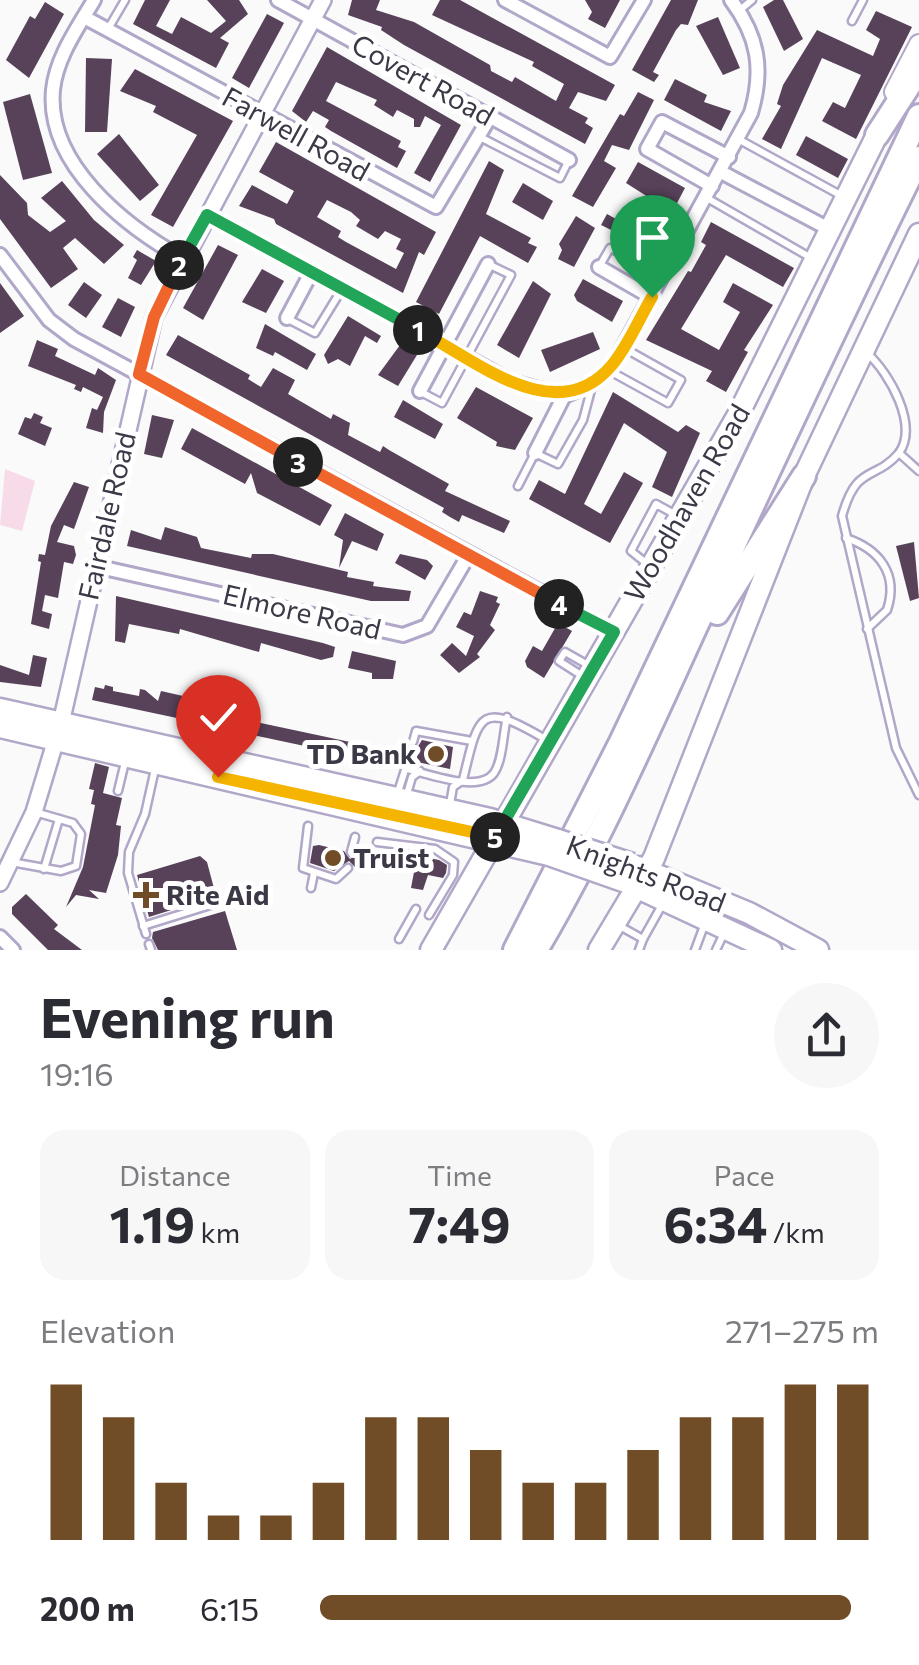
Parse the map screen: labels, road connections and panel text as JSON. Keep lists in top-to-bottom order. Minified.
{"streets":{"highway":["Woodhaven Road"],"main road":["Knights Road"],"street":["Covert Road","Farwell Road","Fairdale Road","Elmore Road"]},"crossings":[["Covert Road","Farwell Road"],["Covert Road","Fairdale Road"],["Farwell Road","Fairdale Road"],["Woodhaven Road","Knights Road"],["Fairdale Road","Elmore Road"],["Fairdale Road","Knights Road"]],"places":{"other":["TD Bank","Truist"],"health":["Rite Aid"]},"page":{"pins":["2","1","3","4","5"],"heading":["Evening run","19:16"],"stats":[["Distance","1.19 km"],["Time","7:49"],["Pace","6:34 /km"]],"chart":["Elevation","271–275 m"],"list":[{"name":"200 m","note":"6:15"}]}}
